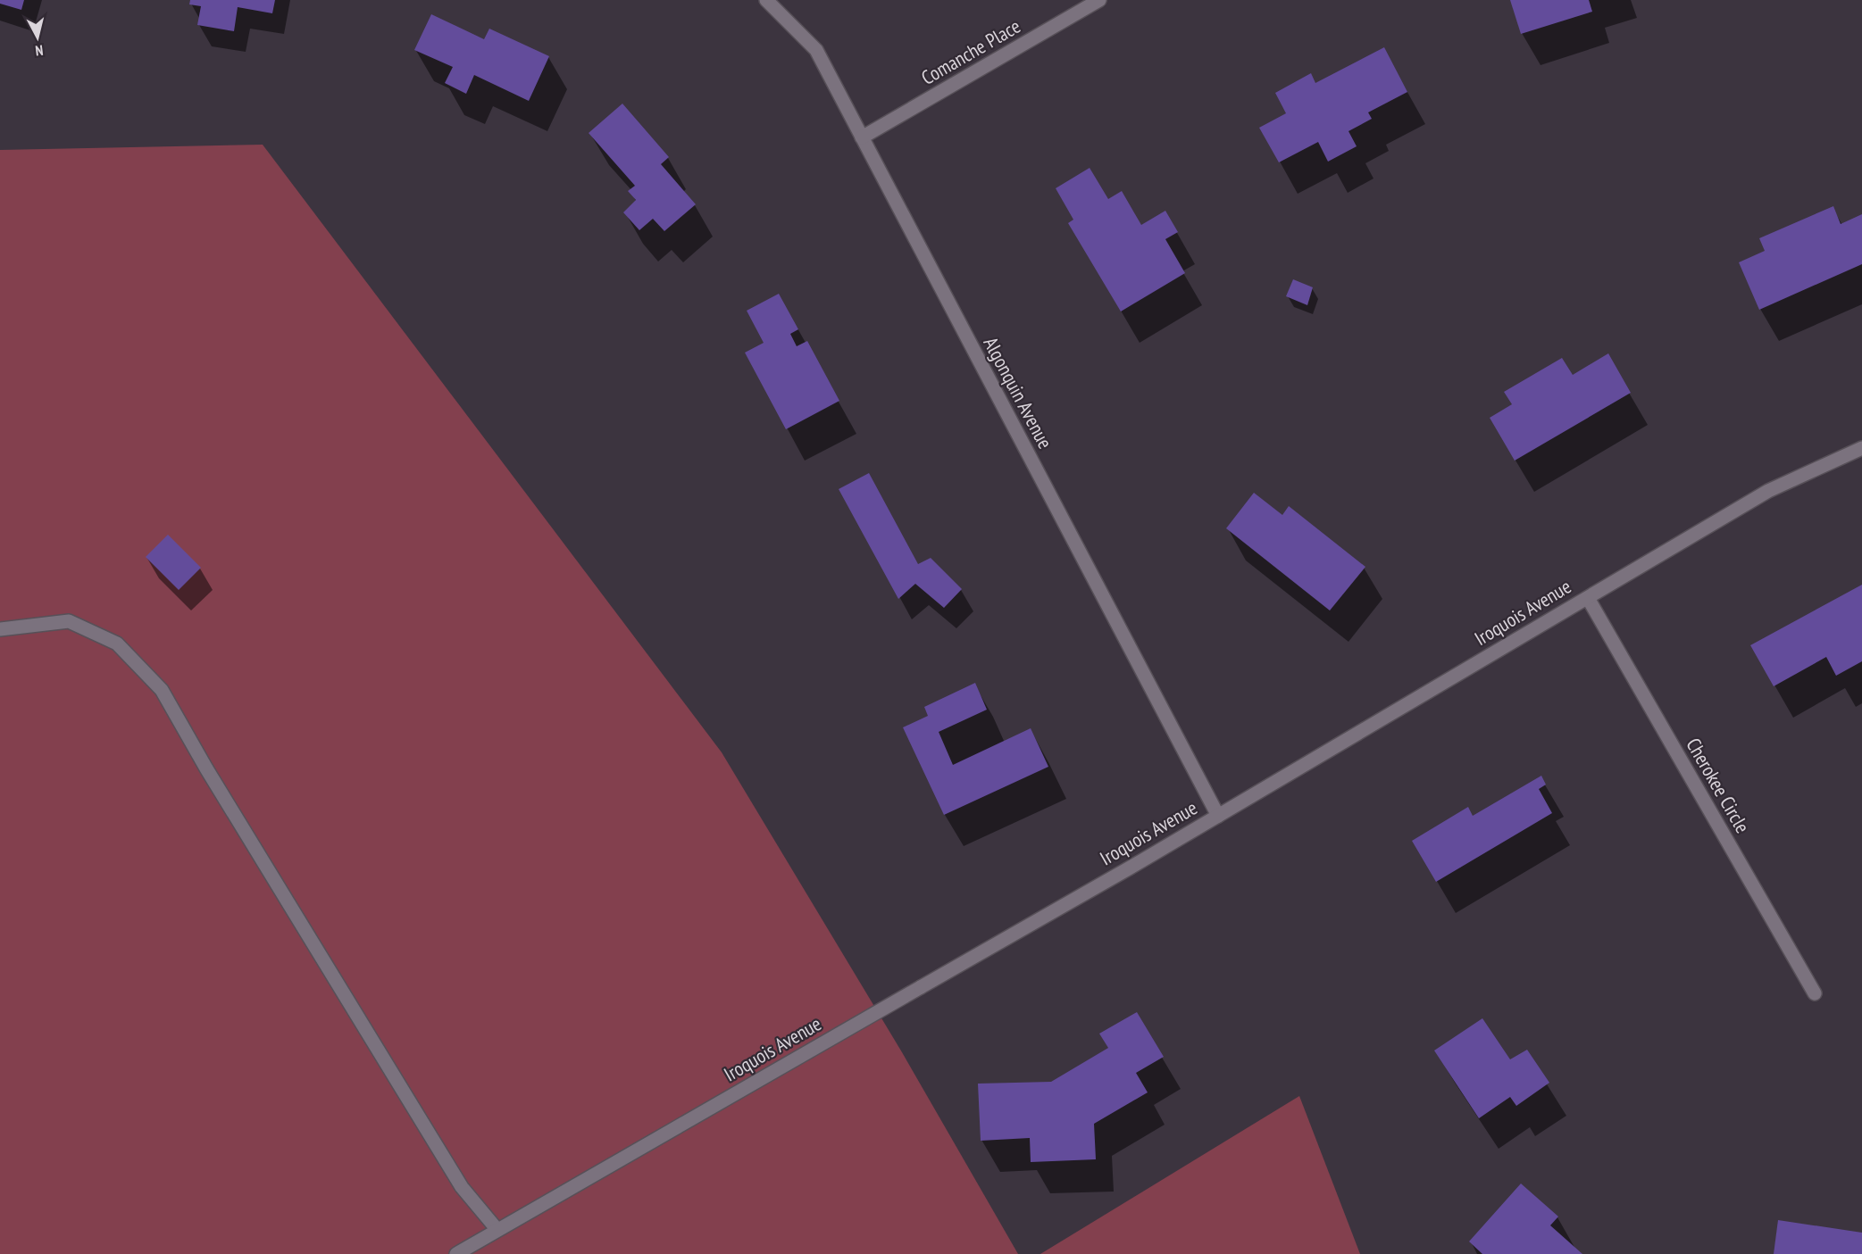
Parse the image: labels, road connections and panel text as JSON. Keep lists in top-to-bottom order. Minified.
{"streets":{"street":["Comanche Place","Algonquin Avenue","Iroquois Avenue","Cherokee Circle"]},"crossings":[["Comanche Place","Algonquin Avenue"],["Algonquin Avenue","Iroquois Avenue"],["Iroquois Avenue","Cherokee Circle"]],"north":"bottom"}
